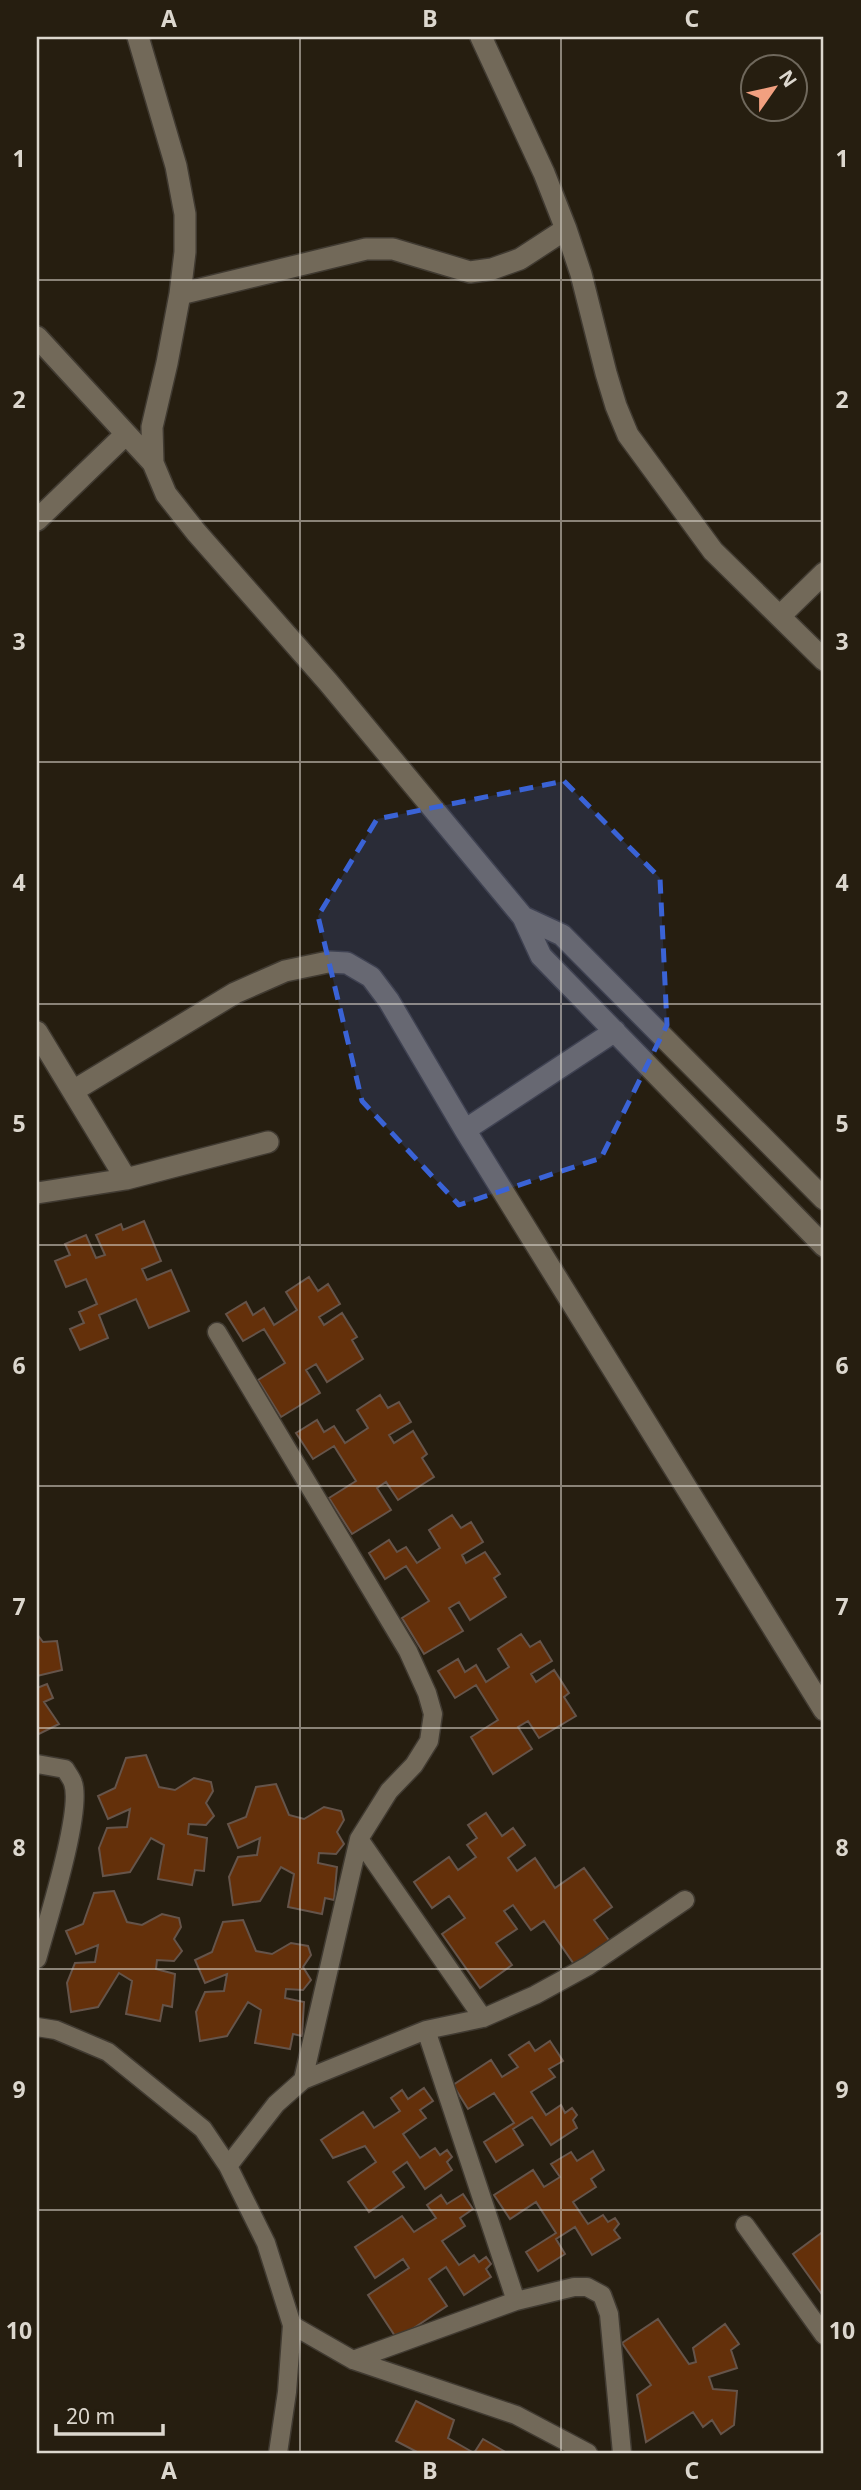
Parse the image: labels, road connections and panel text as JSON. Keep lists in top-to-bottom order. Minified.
{"scale_bar":"20 m","north":"top right","grid":{"columns":["A","B","C"],"rows":["1","2","3","4","5","6","7","8","9","10"]}}
